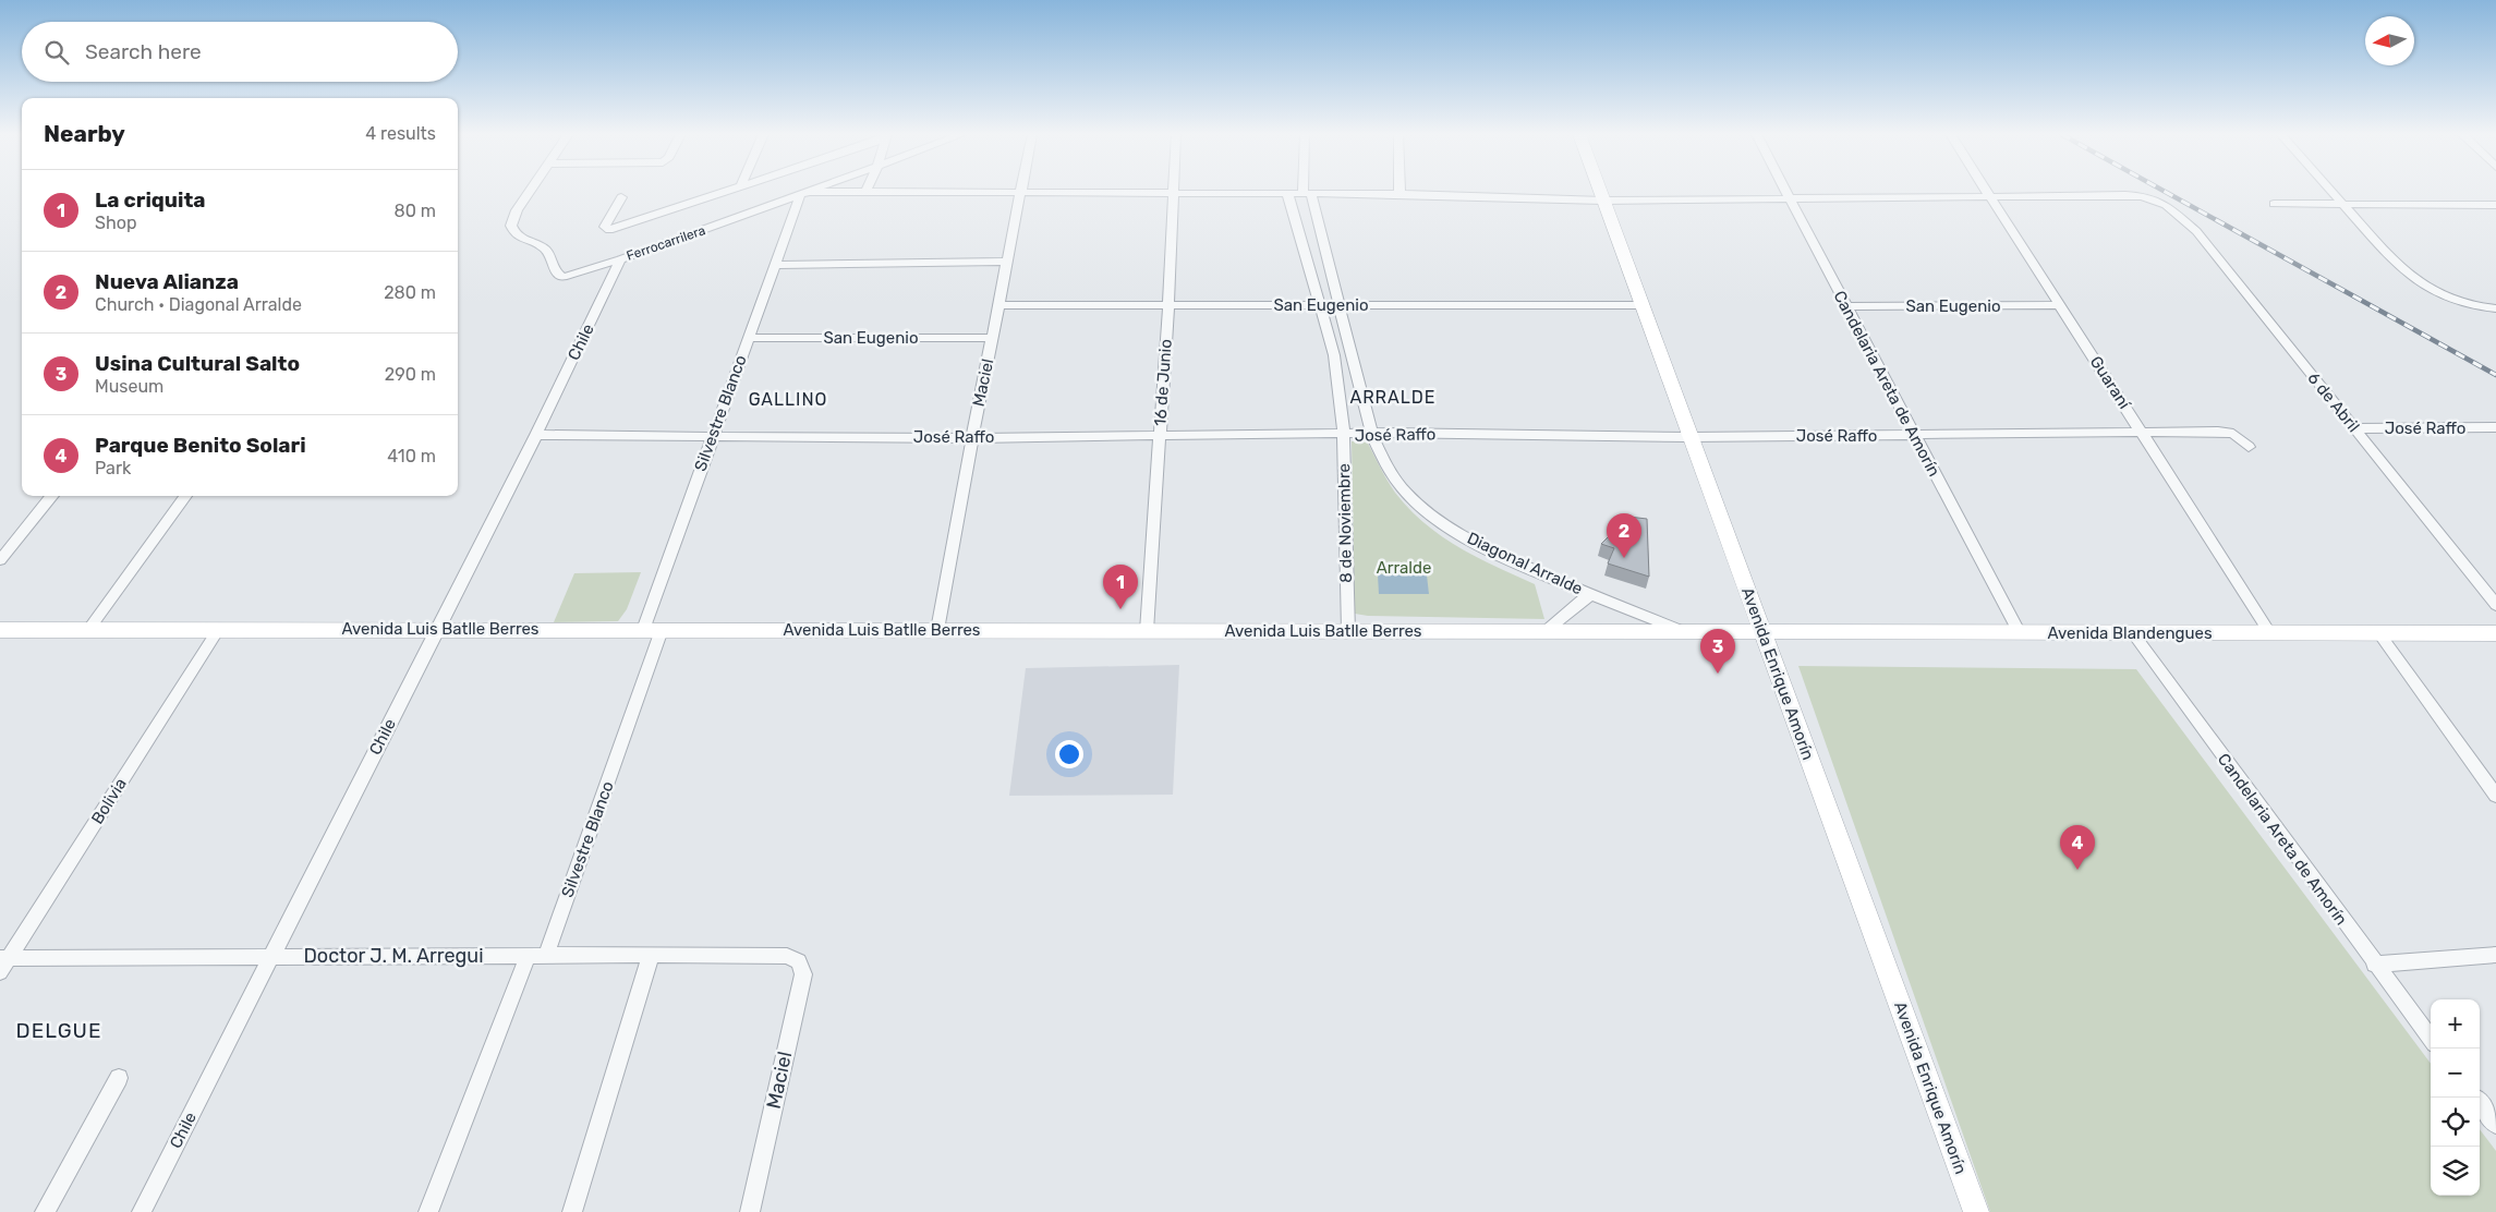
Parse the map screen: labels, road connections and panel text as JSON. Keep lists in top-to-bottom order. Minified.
{"streets":{"street":["Ferrocarrilera","San Eugenio","Chile","Maciel","16 de Junio","Guaraní","Candelaria Areta de Amorín","6 de Abril","Silvestre Blanco","José Raffo","8 de Noviembre","Diagonal Arralde","Avenida Luis Batlle Berres","Avenida Blandengues","Avenida Enrique Amorín","Bolivia","Doctor J. M. Arregui"]},"crossings":[["Ferrocarrilera","Chile"],["Ferrocarrilera","Silvestre Blanco"],["San Eugenio","Maciel"],["San Eugenio","16 de Junio"],["San Eugenio","Guaraní"],["San Eugenio","Candelaria Areta de Amorín"],["San Eugenio","Silvestre Blanco"],["San Eugenio","8 de Noviembre"],["San Eugenio","Avenida Enrique Amorín"],["Chile","José Raffo"],["Chile","Avenida Luis Batlle Berres"],["Chile","Doctor J. M. Arregui"],["Maciel","José Raffo"],["Maciel","Avenida Luis Batlle Berres"],["Maciel","Doctor J. M. Arregui"],["16 de Junio","José Raffo"],["16 de Junio","Avenida Luis Batlle Berres"],["Guaraní","6 de Abril"],["Guaraní","José Raffo"],["Guaraní","Avenida Blandengues"],["Candelaria Areta de Amorín","José Raffo"],["Candelaria Areta de Amorín","Avenida Blandengues"],["6 de Abril","José Raffo"],["Silvestre Blanco","José Raffo"],["Silvestre Blanco","Avenida Luis Batlle Berres"],["Silvestre Blanco","Doctor J. M. Arregui"],["José Raffo","8 de Noviembre"],["José Raffo","Diagonal Arralde"],["José Raffo","Avenida Enrique Amorín"],["8 de Noviembre","Avenida Luis Batlle Berres"],["Diagonal Arralde","Avenida Luis Batlle Berres"],["Avenida Luis Batlle Berres","Avenida Blandengues"],["Avenida Luis Batlle Berres","Avenida Enrique Amorín"],["Avenida Luis Batlle Berres","Bolivia"],["Avenida Blandengues","Avenida Enrique Amorín"],["Bolivia","Doctor J. M. Arregui"]],"districts":["ARRALDE","GALLINO","DELGUE"],"parks":["Arralde"],"north":"left","page":{"search":"Search here","heading":["Nearby","4 results"],"list":[{"mark":"1","name":"La criquita","note":"Shop","value":"80 m"},{"mark":"2","name":"Nueva Alianza","note":"Church · Diagonal Arralde","value":"280 m"},{"mark":"3","name":"Usina Cultural Salto","note":"Museum","value":"290 m"},{"mark":"4","name":"Parque Benito Solari","note":"Park","value":"410 m"}],"pins":["2","1","3","4"],"map_buttons":["+","−"]}}
